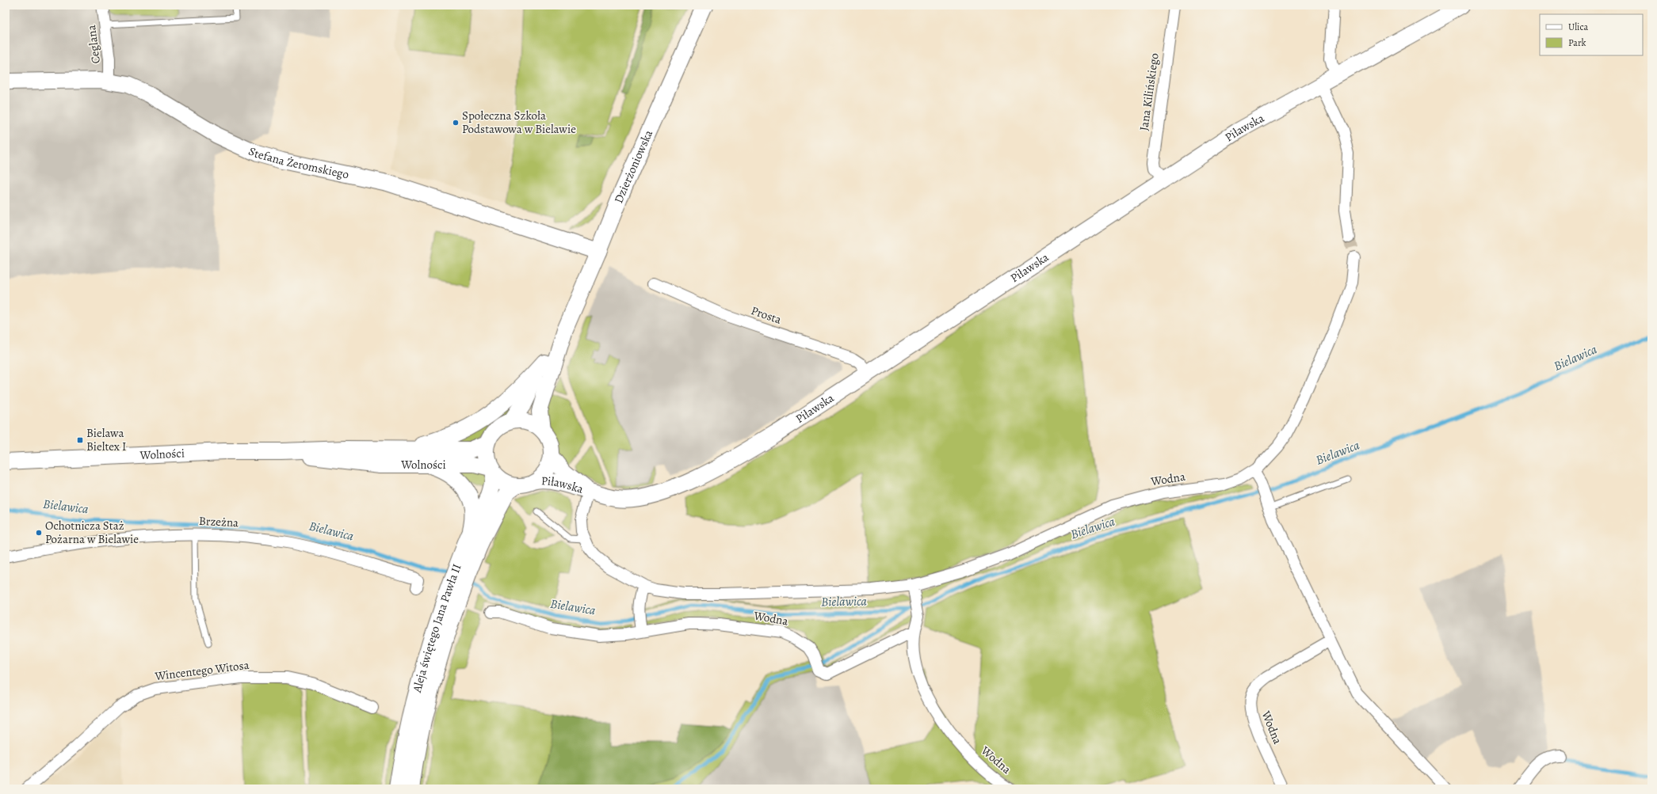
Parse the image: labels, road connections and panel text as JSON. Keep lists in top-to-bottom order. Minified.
{"streets":{"street":["Ceglana","Jana Kilińskiego","Piławska","Stefana Żeromskiego","Dzierżoniowska","Prosta","Wolności","Wodna","Brzeżna","Aleja świętego Jana Pawła II","Wincentego Witosa"]},"crossings":[["Ceglana","Stefana Żeromskiego"],["Jana Kilińskiego","Piławska"],["Piławska","Dzierżoniowska"],["Piławska","Prosta"],["Piławska","Wolności"],["Piławska","Wodna"],["Piławska","Aleja świętego Jana Pawła II"],["Stefana Żeromskiego","Dzierżoniowska"],["Dzierżoniowska","Wolności"],["Dzierżoniowska","Aleja świętego Jana Pawła II"],["Wolności","Aleja świętego Jana Pawła II"]],"water":["Bielawica"],"places":{"other":["Społeczna Szkoła Podstawowa w Bielawie","Ochotnicza Staż Pożarna w Bielawie"],"transit":["Bielawa Bieltex I"]},"legend":["Ulica","Park"]}
